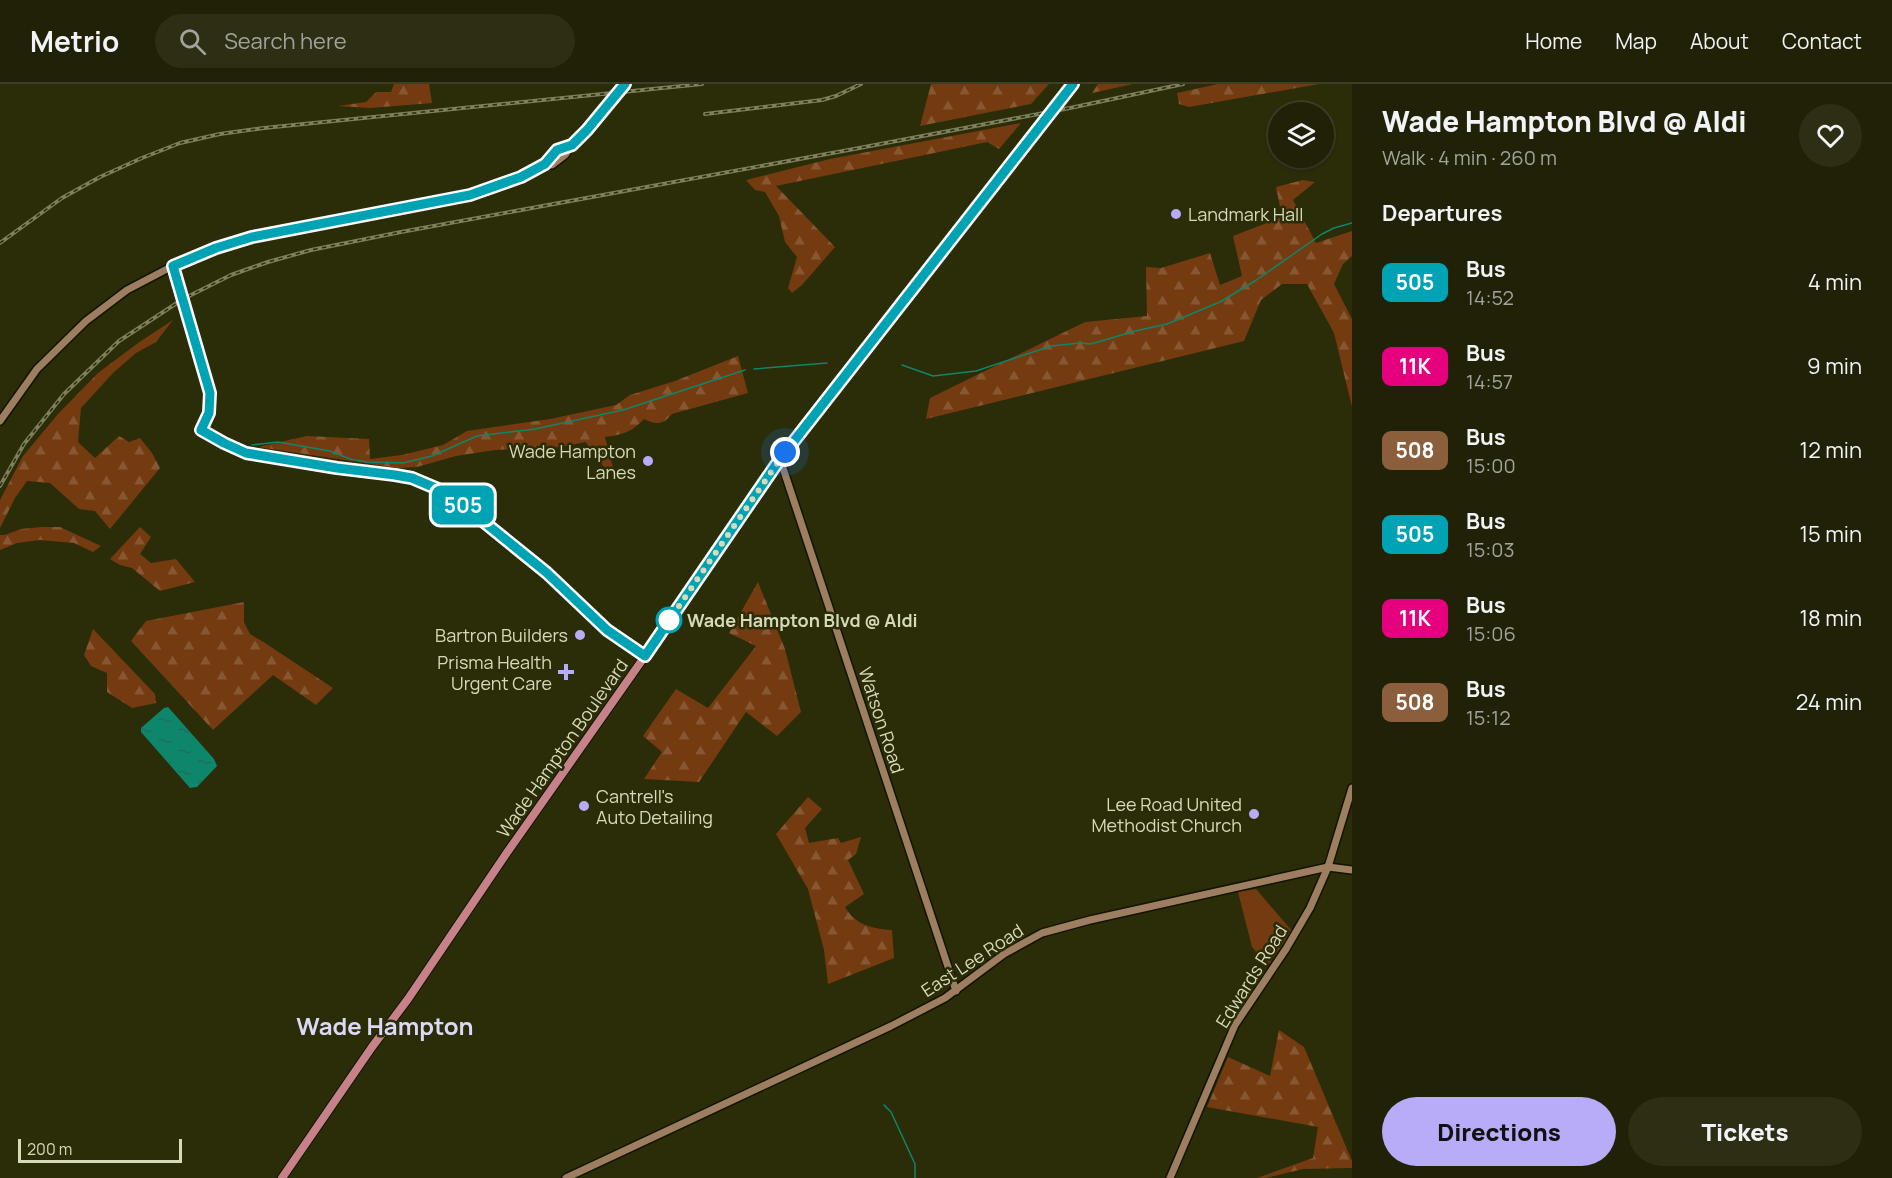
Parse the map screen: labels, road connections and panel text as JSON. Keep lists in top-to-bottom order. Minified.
{"streets":{"main road":["Wade Hampton Boulevard"],"street":["Watson Road","East Lee Road","Edwards Road"]},"crossings":[["Watson Road","Wade Hampton Boulevard"],["Watson Road","East Lee Road"],["East Lee Road","Edwards Road"]],"districts":["Wade Hampton"],"places":{"other":["Landmark Hall","Wade Hampton Lanes","Wade Hampton Blvd @ Aldi","Bartron Builders","Cantrell's Auto Detailing","Lee Road United Methodist Church"],"health":["Prisma Health Urgent Care"]},"lines":["bus line 505"],"scale_bar":"200 m","page":{"header":"Metrio","search":"Search here","nav":["Home","Map","About","Contact"],"on_map":"505","heading":[["Wade Hampton Blvd @ Aldi","Walk · 4 min · 260 m"],"Departures"],"list":[{"mark":"505","name":"Bus","note":"14:52","value":"4 min"},{"mark":"11K","name":"Bus","note":"14:57","value":"9 min"},{"mark":"508","name":"Bus","note":"15:00","value":"12 min"},{"mark":"505","name":"Bus","note":"15:03","value":"15 min"},{"mark":"11K","name":"Bus","note":"15:06","value":"18 min"},{"mark":"508","name":"Bus","note":"15:12","value":"24 min"}],"buttons":["Directions","Tickets"],"scale":"200 m"}}
